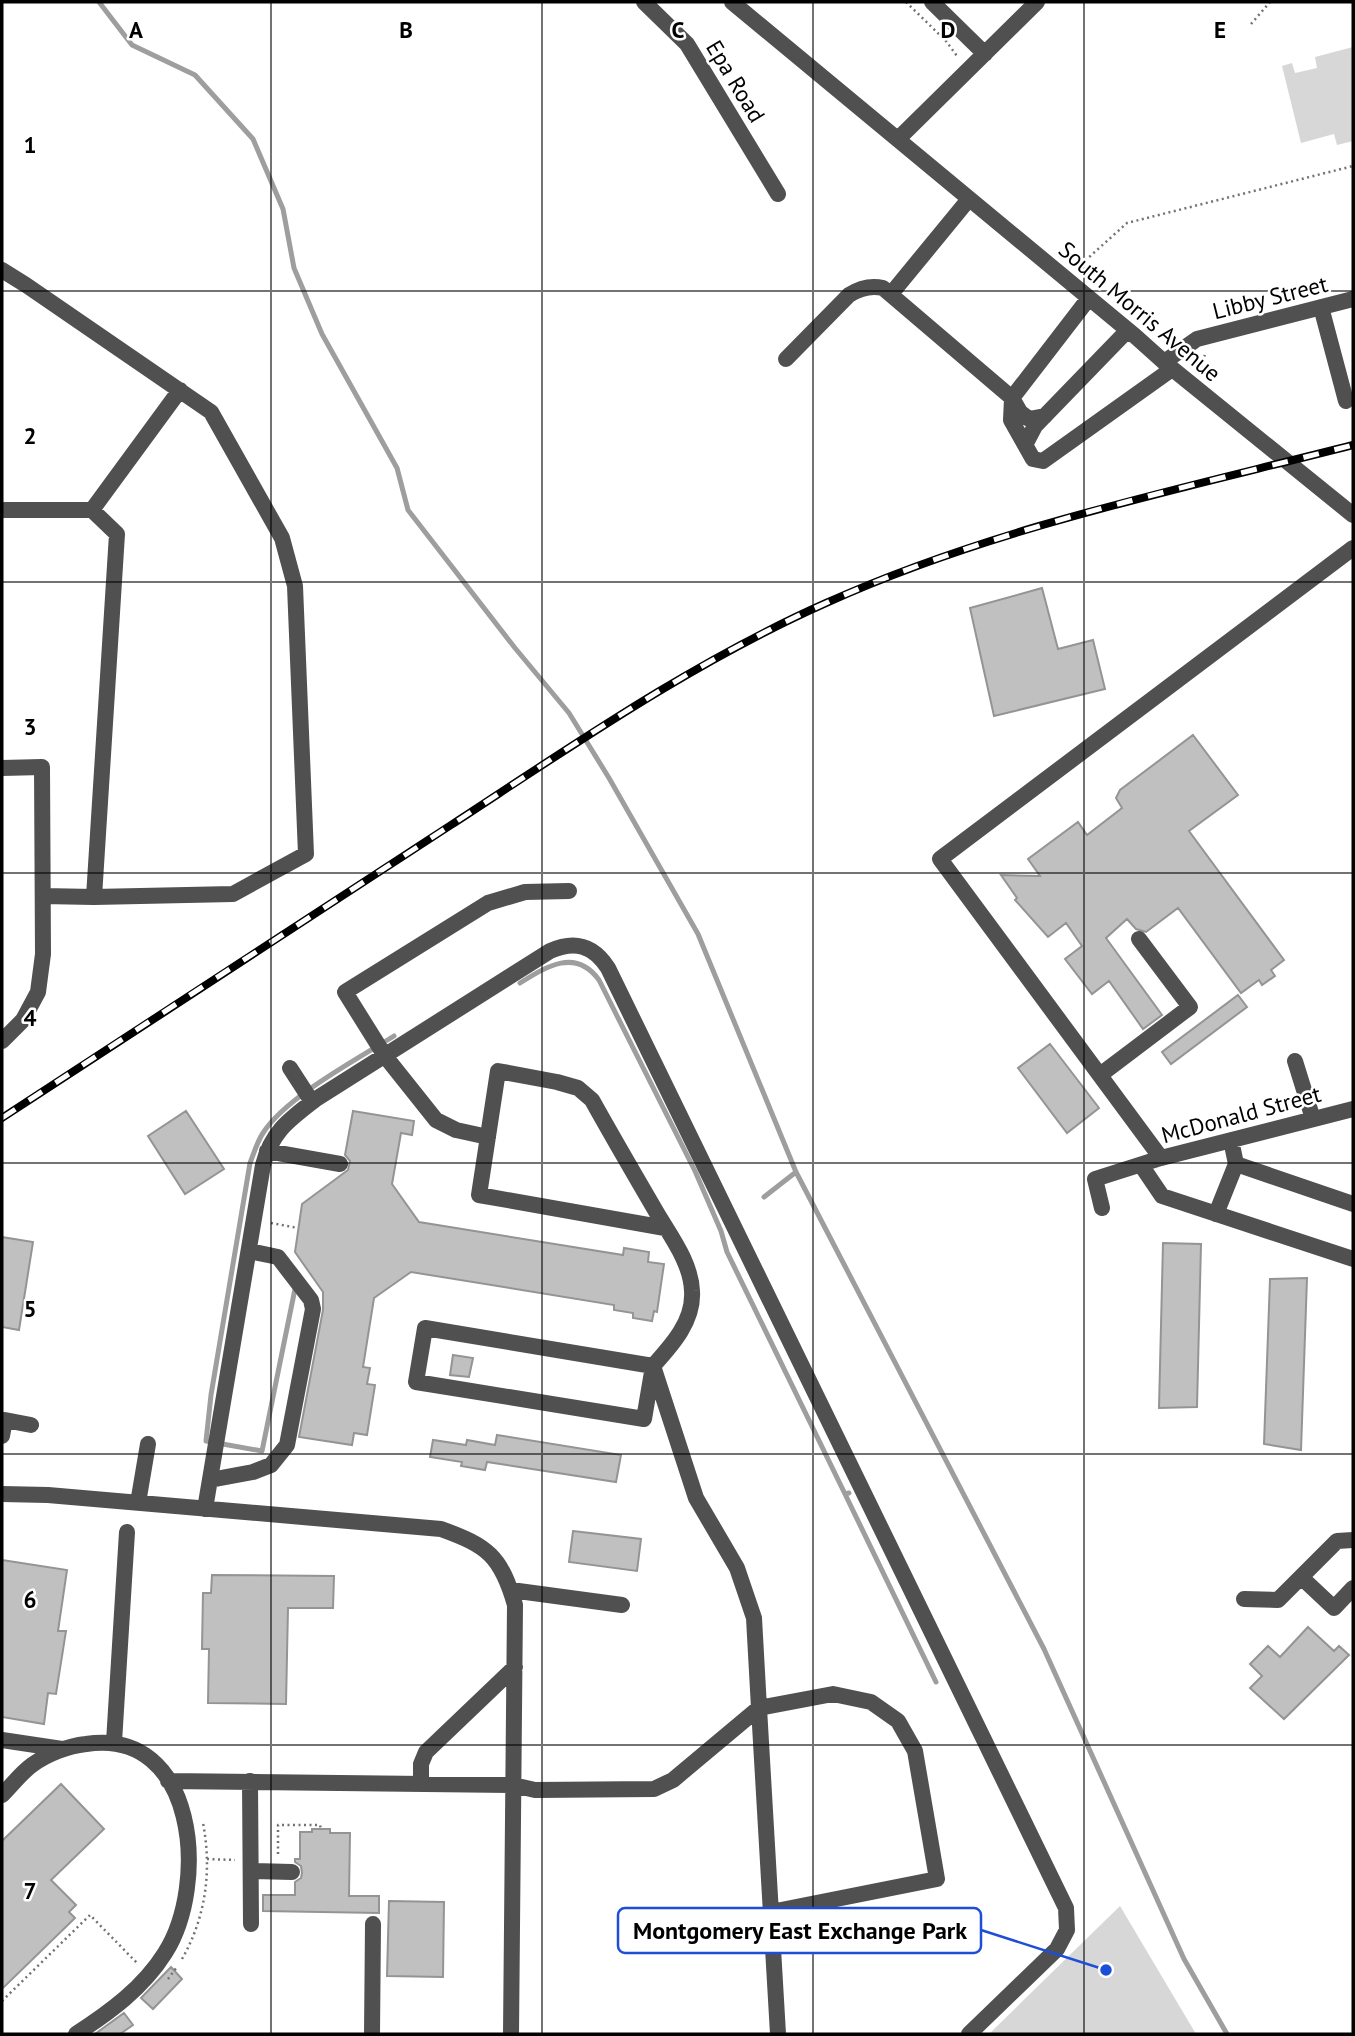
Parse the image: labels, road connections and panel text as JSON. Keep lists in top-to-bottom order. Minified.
{"streets":{"street":["Epa Road","Libby Street","South Morris Avenue","McDonald Street"]},"crossings":[["Libby Street","South Morris Avenue"]],"places":["Montgomery East Exchange Park"],"grid":{"columns":["A","B","C","D","E"],"rows":["1","2","3","4","5","6","7"]}}
